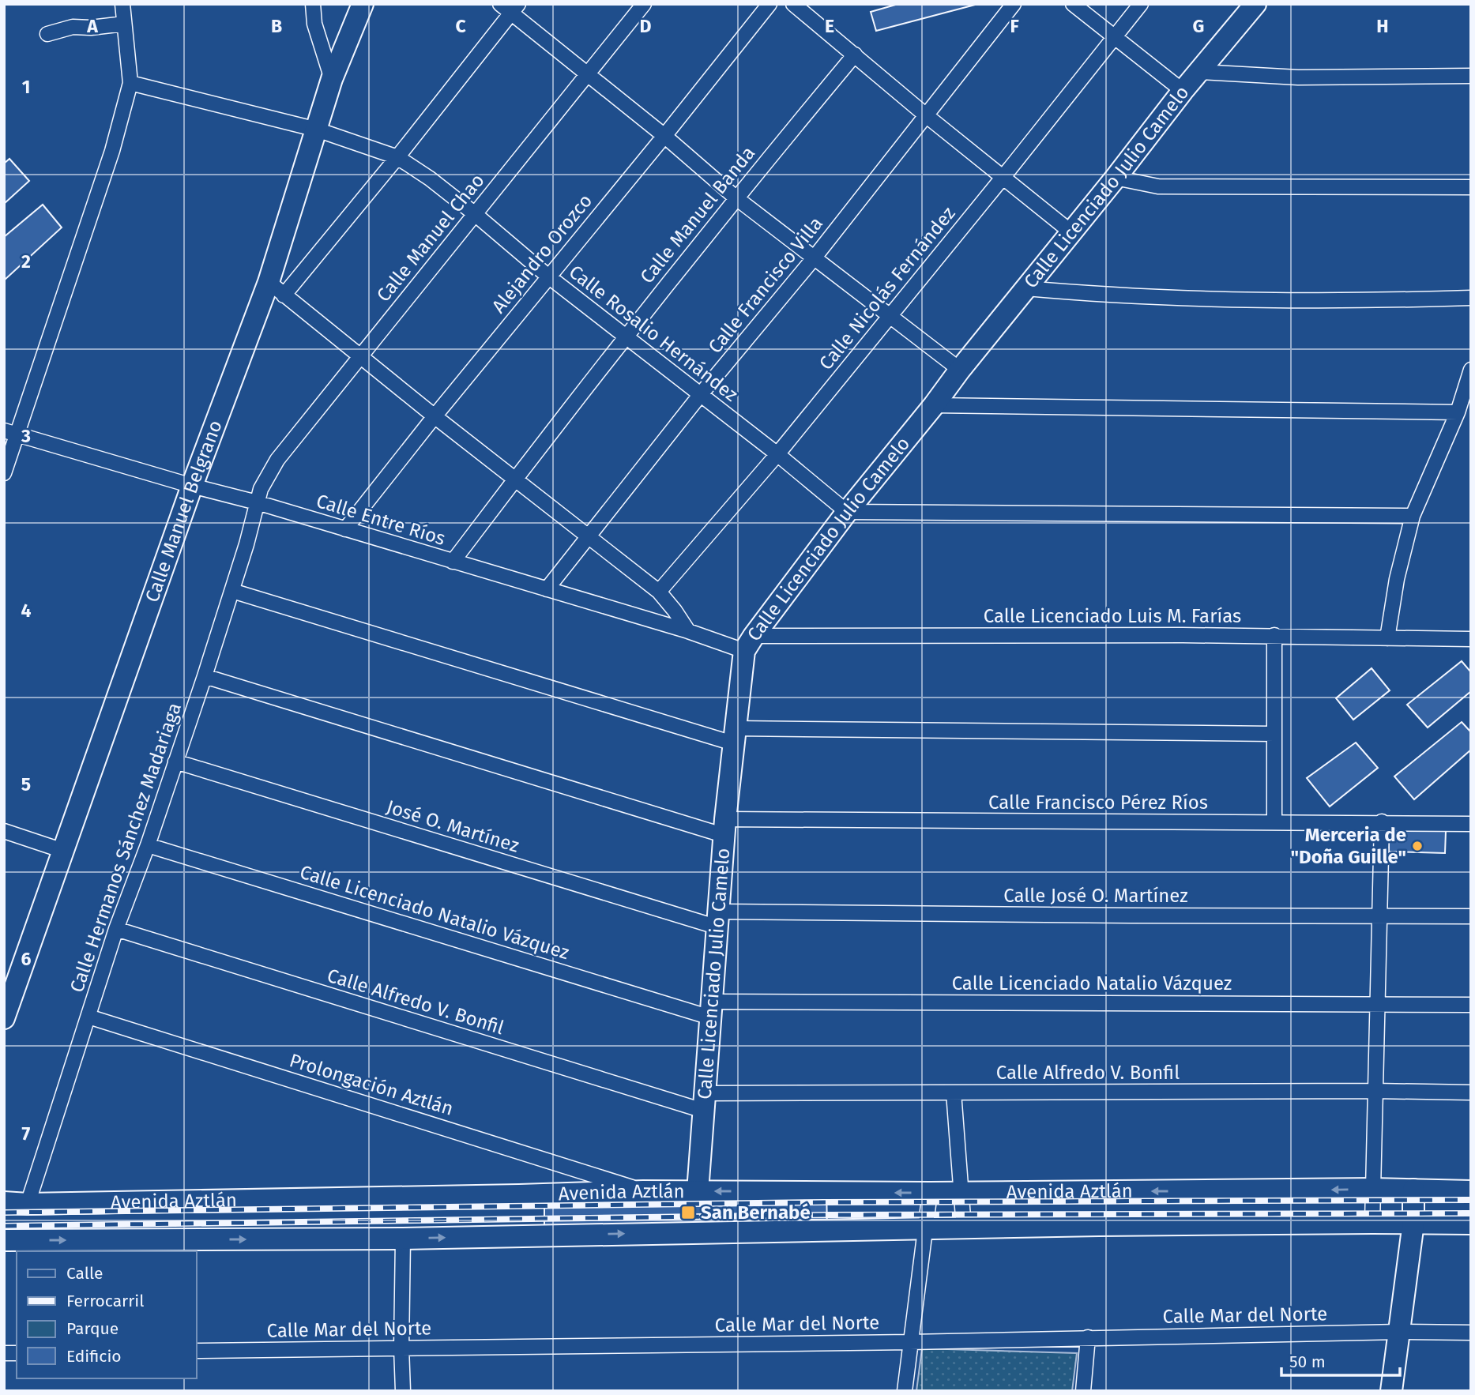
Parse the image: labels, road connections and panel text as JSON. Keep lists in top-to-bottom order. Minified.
{"streets":{"main road":["Calle Licenciado Julio Camelo","Calle Manuel Belgrano","Avenida Aztlán"],"street":["Calle Manuel Banda","Calle Manuel Chao","Alejandro Orozco","Calle Francisco Villa","Calle Nicolás Fernández","Calle Rosalio Hernández","Calle Entre Ríos","Calle Licenciado Luis M. Farías","Calle Francisco Pérez Ríos","José O. Martínez","Calle Hermanos Sánchez Madariaga","Calle José O. Martínez","Calle Licenciado Natalio Vázquez","Calle Alfredo V. Bonfil","Prolongación Aztlán","Calle Mar del Norte"]},"crossings":[["Calle Licenciado Julio Camelo","Calle Rosalio Hernández"],["Calle Licenciado Julio Camelo","Calle Entre Ríos"],["Calle Licenciado Julio Camelo","Calle Licenciado Luis M. Farías"],["Calle Licenciado Julio Camelo","Calle Francisco Pérez Ríos"],["Calle Licenciado Julio Camelo","José O. Martínez"],["Calle Licenciado Julio Camelo","Calle José O. Martínez"],["Calle Licenciado Julio Camelo","Calle Licenciado Natalio Vázquez"],["Calle Licenciado Julio Camelo","Calle Alfredo V. Bonfil"],["Calle Licenciado Julio Camelo","Avenida Aztlán"],["Calle Manuel Banda","Calle Rosalio Hernández"],["Calle Manuel Banda","Calle Entre Ríos"],["Calle Manuel Chao","Calle Rosalio Hernández"],["Calle Manuel Chao","Calle Entre Ríos"],["Calle Manuel Chao","Calle Hermanos Sánchez Madariaga"],["Alejandro Orozco","Calle Rosalio Hernández"],["Alejandro Orozco","Calle Entre Ríos"],["Calle Francisco Villa","Calle Rosalio Hernández"],["Calle Francisco Villa","Calle Entre Ríos"],["Calle Nicolás Fernández","Calle Rosalio Hernández"],["Calle Rosalio Hernández","Calle Manuel Belgrano"],["Calle Manuel Belgrano","Calle Entre Ríos"],["Calle Entre Ríos","Calle Licenciado Luis M. Farías"],["Calle Entre Ríos","Calle Hermanos Sánchez Madariaga"],["Calle Francisco Pérez Ríos","Calle Hermanos Sánchez Madariaga"],["José O. Martínez","Calle Hermanos Sánchez Madariaga"],["José O. Martínez","Calle José O. Martínez"],["Calle Hermanos Sánchez Madariaga","Calle Licenciado Natalio Vázquez"],["Calle Hermanos Sánchez Madariaga","Calle Alfredo V. Bonfil"],["Calle Hermanos Sánchez Madariaga","Prolongación Aztlán"],["Calle Hermanos Sánchez Madariaga","Avenida Aztlán"],["Prolongación Aztlán","Avenida Aztlán"]],"places":{"other":["Merceria de \"Doña Guille\""],"transit":["San Bernabé"]},"legend":["Calle","Ferrocarril","Parque","Edificio"],"scale_bar":"50 m","grid":{"columns":["A","B","C","D","E","F","G","H"],"rows":["1","2","3","4","5","6","7"]}}
